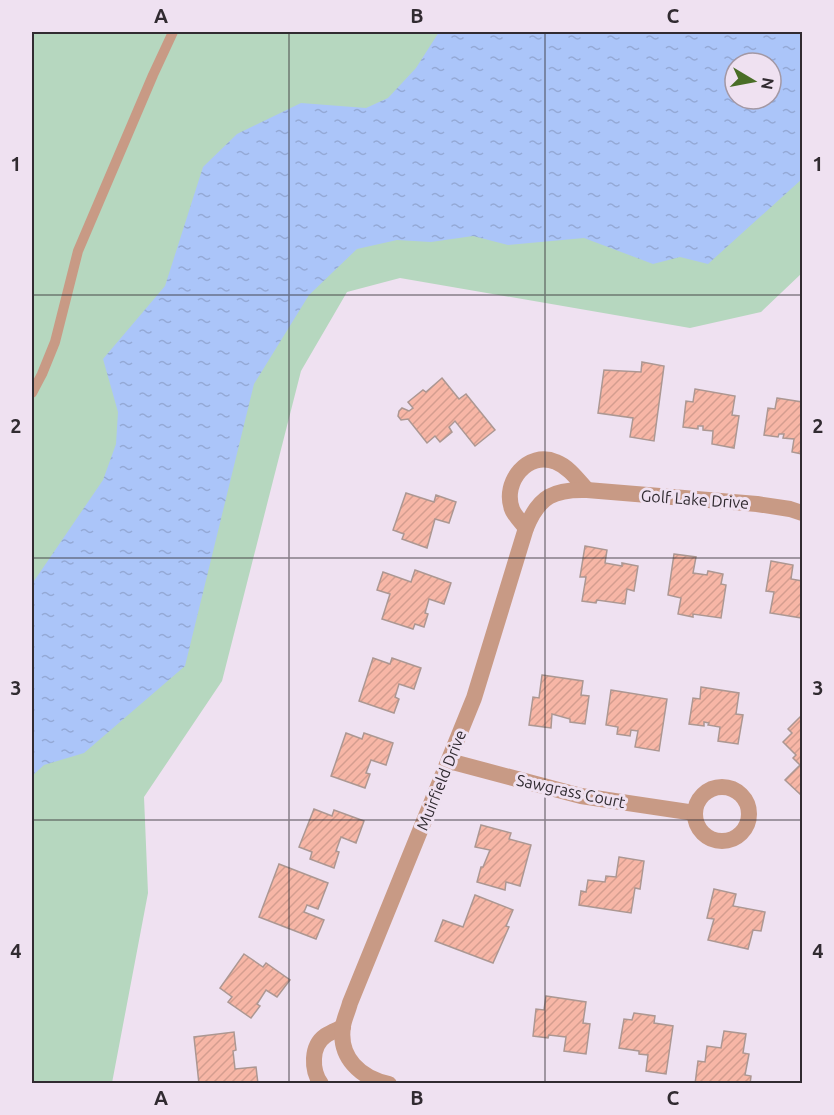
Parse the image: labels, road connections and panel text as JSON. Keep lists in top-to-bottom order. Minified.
{"streets":{"street":["Golf Lake Drive","Muirfield Drive","Sawgrass Court"]},"crossings":[["Golf Lake Drive","Muirfield Drive"],["Muirfield Drive","Sawgrass Court"]],"north":"right","grid":{"columns":["A","B","C"],"rows":["1","2","3","4"]}}
